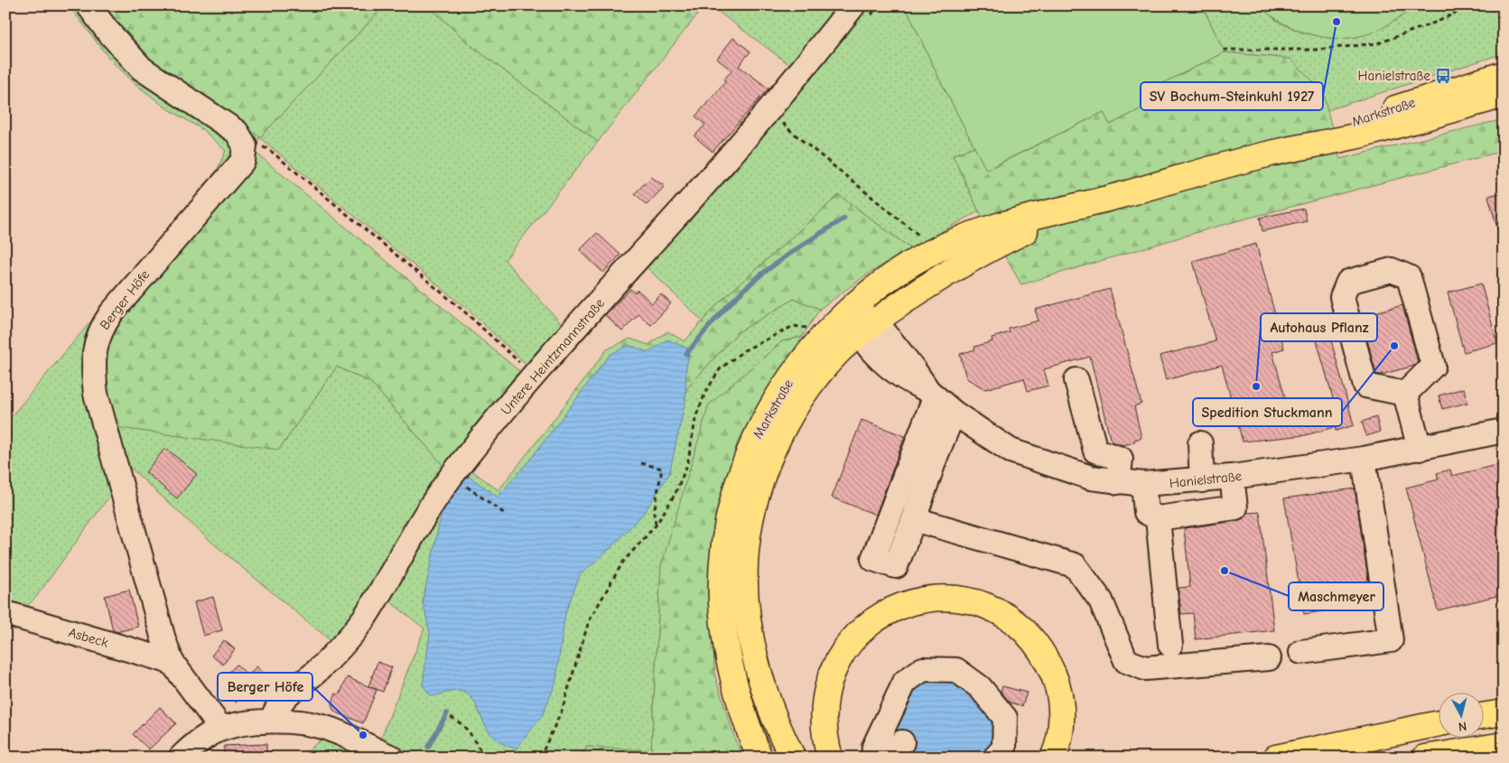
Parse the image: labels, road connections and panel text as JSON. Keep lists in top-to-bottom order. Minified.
{"streets":{"main road":["Markstraße"],"street":["Berger Höfe","Untere Heintzmannstraße","Hanielstraße","Asbeck"]},"crossings":[["Markstraße","Hanielstraße"],["Berger Höfe","Asbeck"]],"places":{"other":["SV Bochum-Steinkuhl 1927","Spedition Stuckmann","Autohaus Pflanz","Maschmeyer","Berger Höfe"],"bus stop":["Hanielstraße"]},"north":"bottom"}
